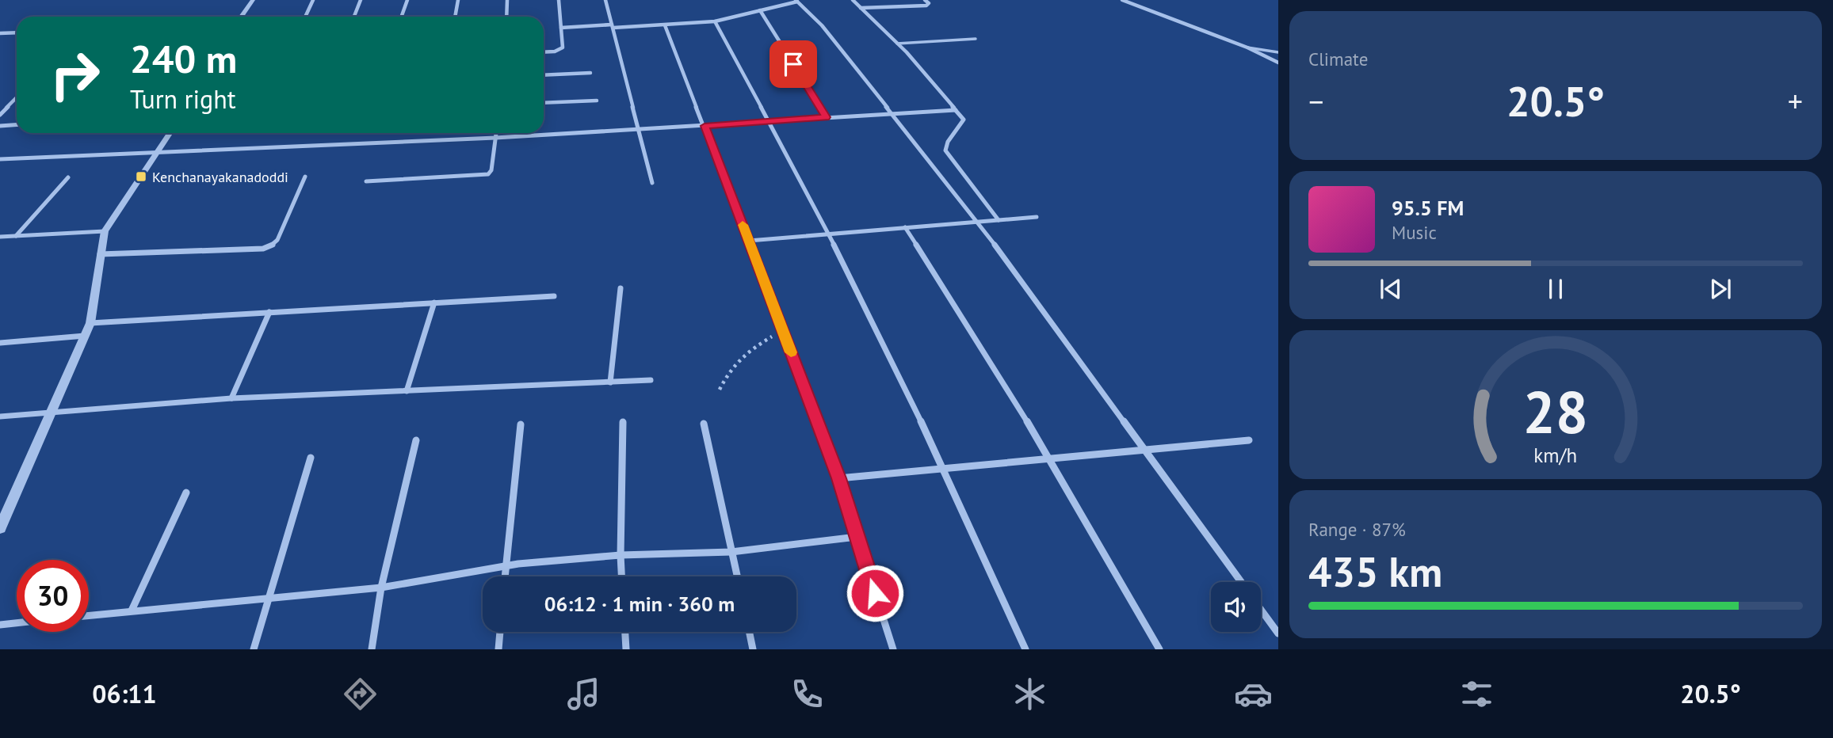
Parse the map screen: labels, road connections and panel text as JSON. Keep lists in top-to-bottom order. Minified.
{"places":{"transit":["Kenchanayakanadoddi"]},"page":{"tile":["Climate",["Range · 87%","435 km"]],"turn":["240 m","Turn right"],"heat":["−","20.5°","+"],"song":["95.5 FM","Music"],"limit":"30","trip":"06:12 · 1 min · 360 m","tabs":["06:11","20.5°"],"gauge":["28","km/h"]}}
